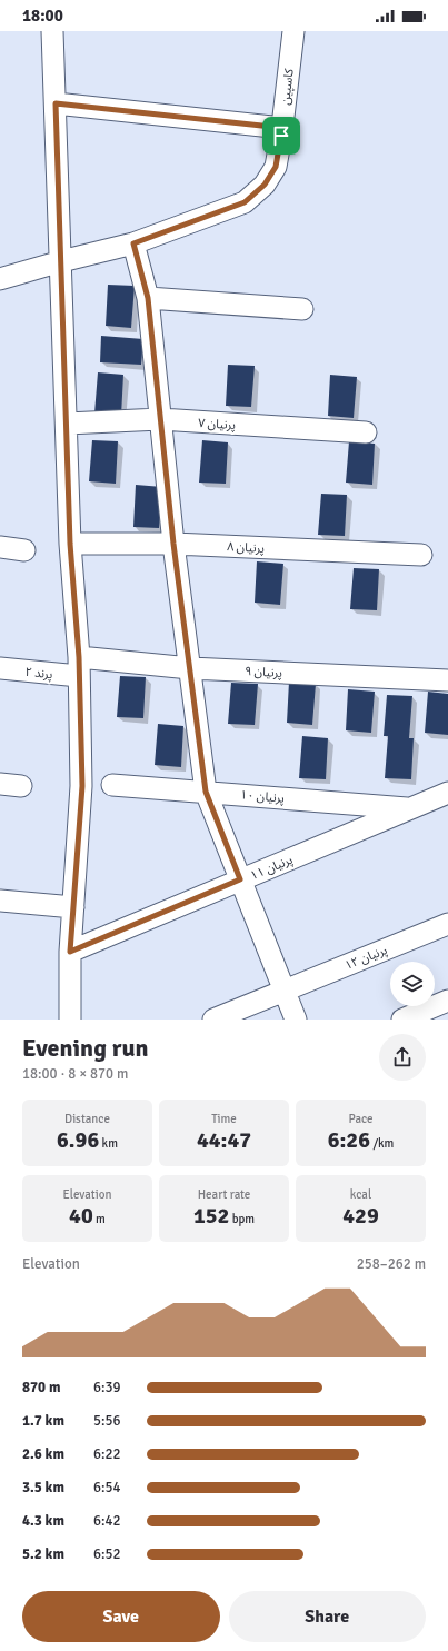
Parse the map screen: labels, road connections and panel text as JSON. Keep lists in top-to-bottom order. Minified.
{"streets":{"street":["کاسپین","پرنیان ۷","پرنیان ۸","پرنیان ۹","پرند ۲","پرنیان ۱۰","پرنیان ۱۱","پرنیان ۱۲"]},"crossings":[["پرنیان ۹","پرند ۲"],["پرنیان ۱۰","پرنیان ۱۱"]],"page":{"status":"18:00","heading":["Evening run","18:00 · 8 × 870 m"],"stats":[["Distance","6.96 km"],["Time","44:47"],["Pace","6:26 /km"],["Elevation","40 m"],["Heart rate","152 bpm"],["kcal","429"]],"chart":["Elevation","258–262 m"],"list":[{"name":"870 m","note":"6:39"},{"name":"1.7 km","note":"5:56"},{"name":"2.6 km","note":"6:22"},{"name":"3.5 km","note":"6:54"},{"name":"4.3 km","note":"6:42"},{"name":"5.2 km","note":"6:52"}],"buttons":["Save","Share"]}}
